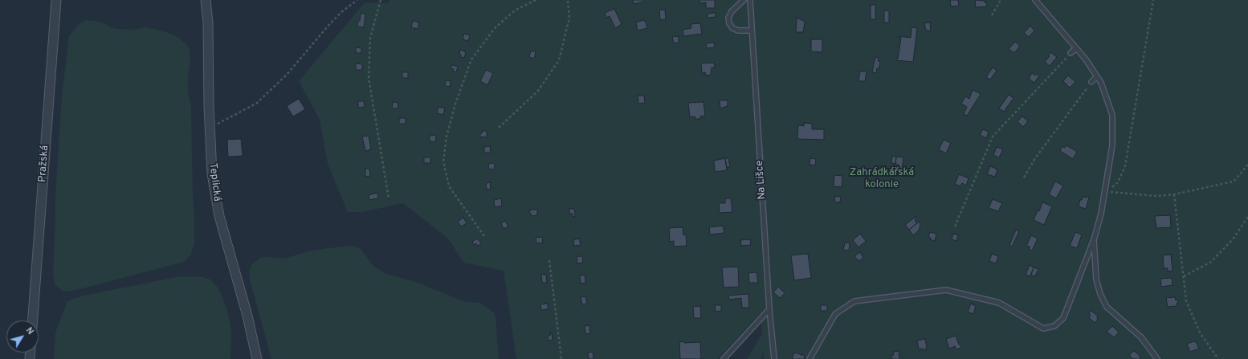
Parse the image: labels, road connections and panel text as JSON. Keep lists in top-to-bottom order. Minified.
{"streets":{"street":["Pražská","Teplická"],"lane":["Na Lišce"]},"parks":["Zahrádkářská kolonie"],"north":"top right"}
